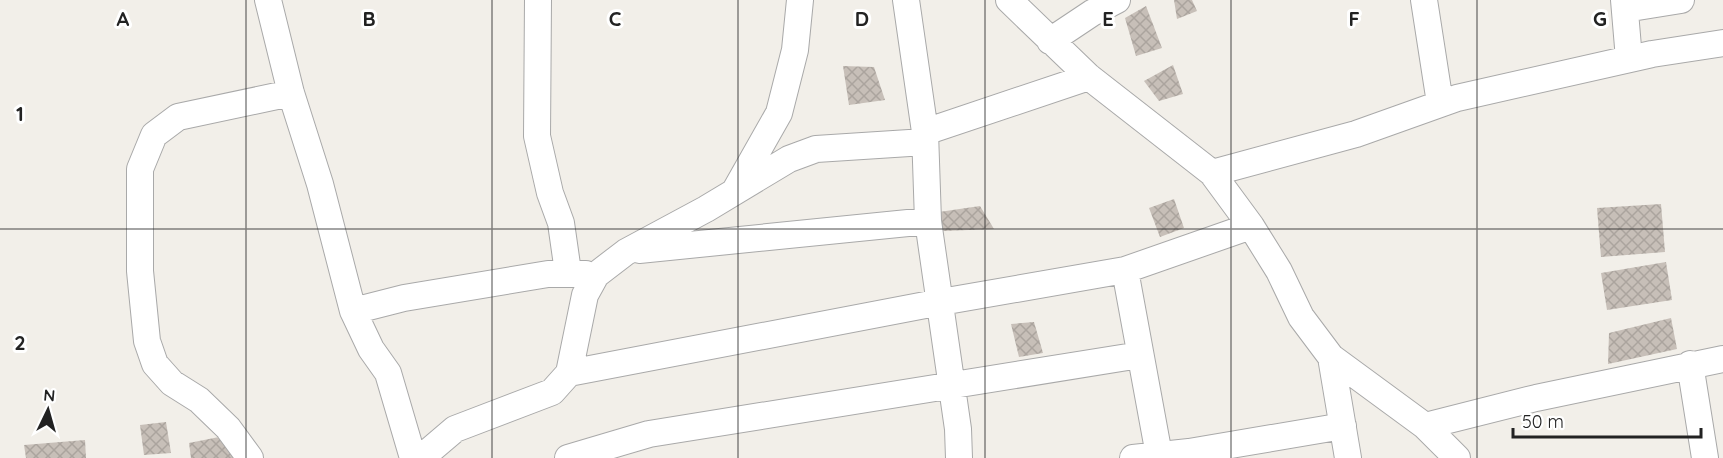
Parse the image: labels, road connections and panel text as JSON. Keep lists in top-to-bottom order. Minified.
{"scale_bar":"50 m","north":"top","grid":{"columns":["A","B","C","D","E","F","G"],"rows":["1","2"]}}
